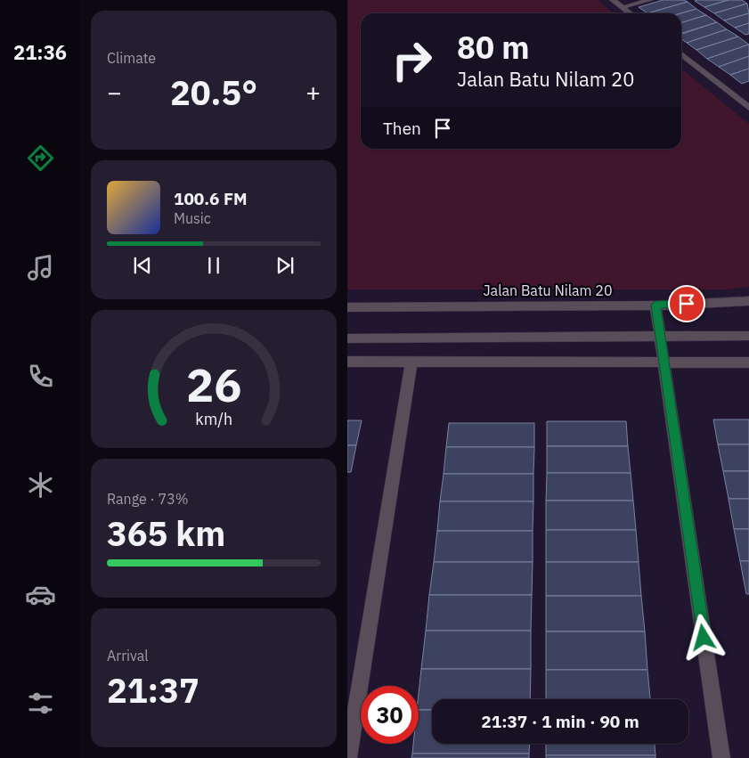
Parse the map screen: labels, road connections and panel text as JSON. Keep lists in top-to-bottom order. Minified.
{"streets":{"street":["Jalan Batu Nilam 20"]},"page":{"tabs":"21:36","tile":["Climate",["Range · 73%","365 km"],["Arrival","21:37"]],"turn":["80 m","Jalan Batu Nilam 20"],"heat":["−","20.5°","+"],"then":"Then","song":["100.6 FM","Music"],"limit":"30","trip":"21:37 · 1 min · 90 m","gauge":["26","km/h"]}}
